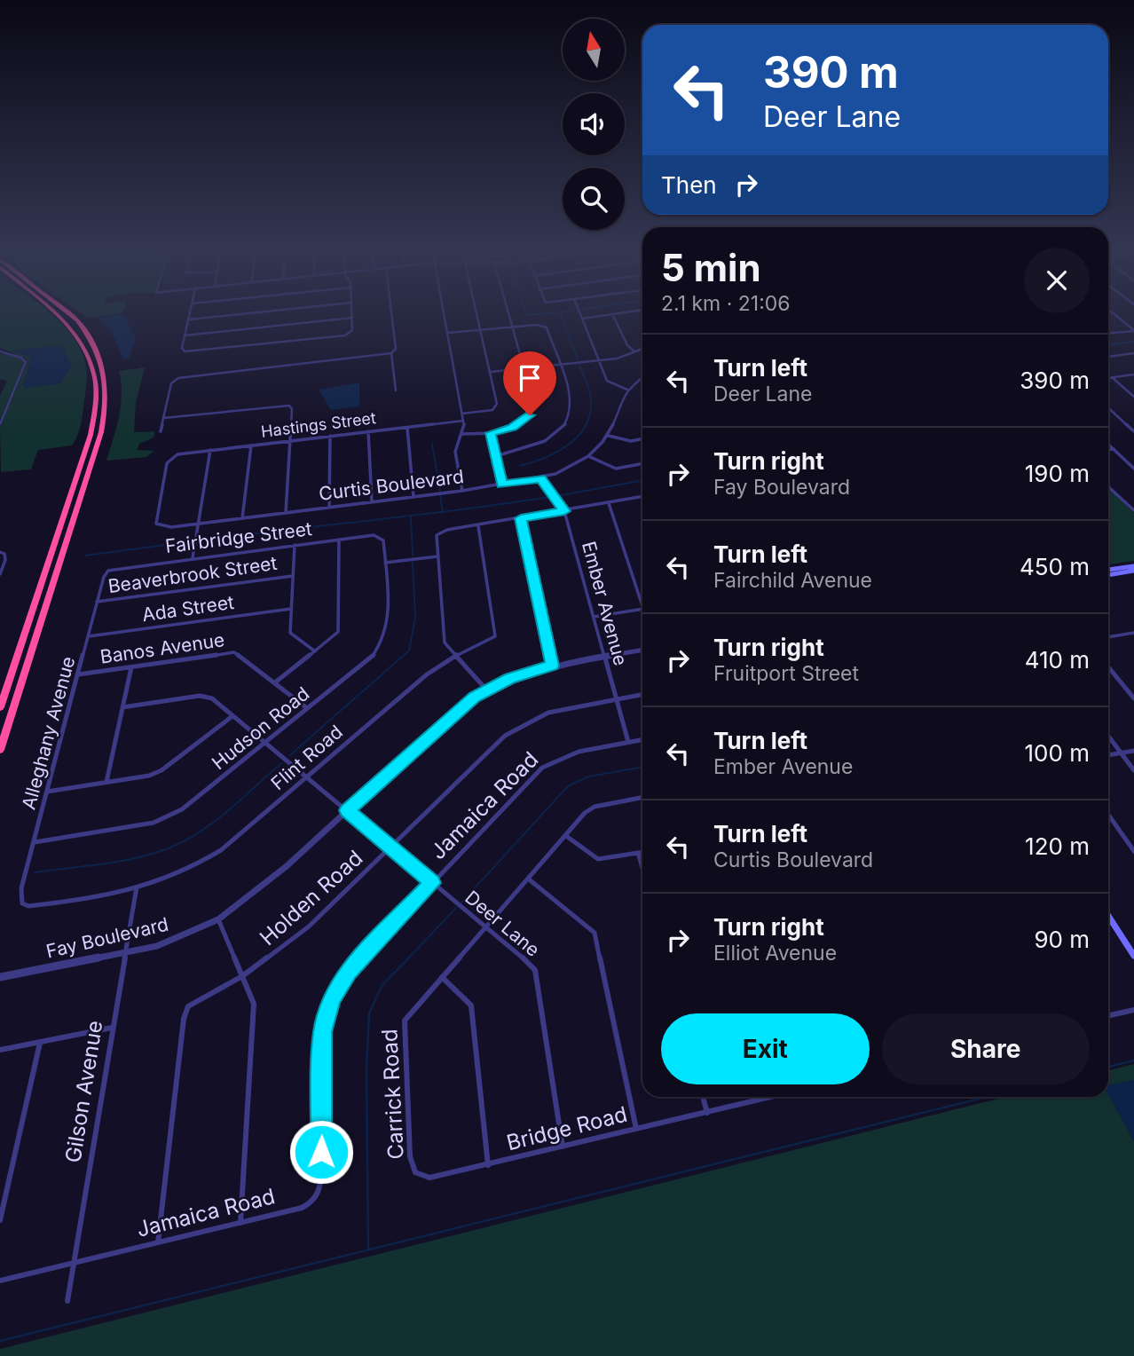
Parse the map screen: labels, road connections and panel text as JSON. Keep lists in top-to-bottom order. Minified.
{"streets":{"street":["Hastings Street","Curtis Boulevard","Fairbridge Street","Beaverbrook Street","Ember Avenue","Ada Street","Banos Avenue","Hudson Road","Alleghany Avenue","Flint Road","Jamaica Road","Holden Road","Deer Lane","Fay Boulevard","Gilson Avenue","Carrick Road","Bridge Road"]},"crossings":[["Hastings Street","Curtis Boulevard"],["Curtis Boulevard","Ember Avenue"],["Fairbridge Street","Hudson Road"],["Fairbridge Street","Alleghany Avenue"],["Beaverbrook Street","Alleghany Avenue"],["Ember Avenue","Jamaica Road"],["Ember Avenue","Holden Road"],["Ember Avenue","Fay Boulevard"],["Ada Street","Alleghany Avenue"],["Banos Avenue","Hudson Road"],["Banos Avenue","Alleghany Avenue"],["Hudson Road","Alleghany Avenue"],["Hudson Road","Deer Lane"],["Alleghany Avenue","Flint Road"],["Flint Road","Deer Lane"],["Flint Road","Gilson Avenue"],["Jamaica Road","Holden Road"],["Jamaica Road","Deer Lane"],["Jamaica Road","Gilson Avenue"],["Holden Road","Deer Lane"],["Deer Lane","Fay Boulevard"],["Deer Lane","Carrick Road"],["Deer Lane","Bridge Road"],["Fay Boulevard","Gilson Avenue"],["Carrick Road","Bridge Road"]],"north":"top","page":{"turn":["390 m","Deer Lane"],"then":"Then","heading":["5 min","2.1 km · 21:06"],"list":[{"name":"Turn left","note":"Deer Lane","value":"390 m"},{"name":"Turn right","note":"Fay Boulevard","value":"190 m"},{"name":"Turn left","note":"Fairchild Avenue","value":"450 m"},{"name":"Turn right","note":"Fruitport Street","value":"410 m"},{"name":"Turn left","note":"Ember Avenue","value":"100 m"},{"name":"Turn left","note":"Curtis Boulevard","value":"120 m"},{"name":"Turn right","note":"Elliot Avenue","value":"90 m"}],"buttons":["Exit","Share"]}}
